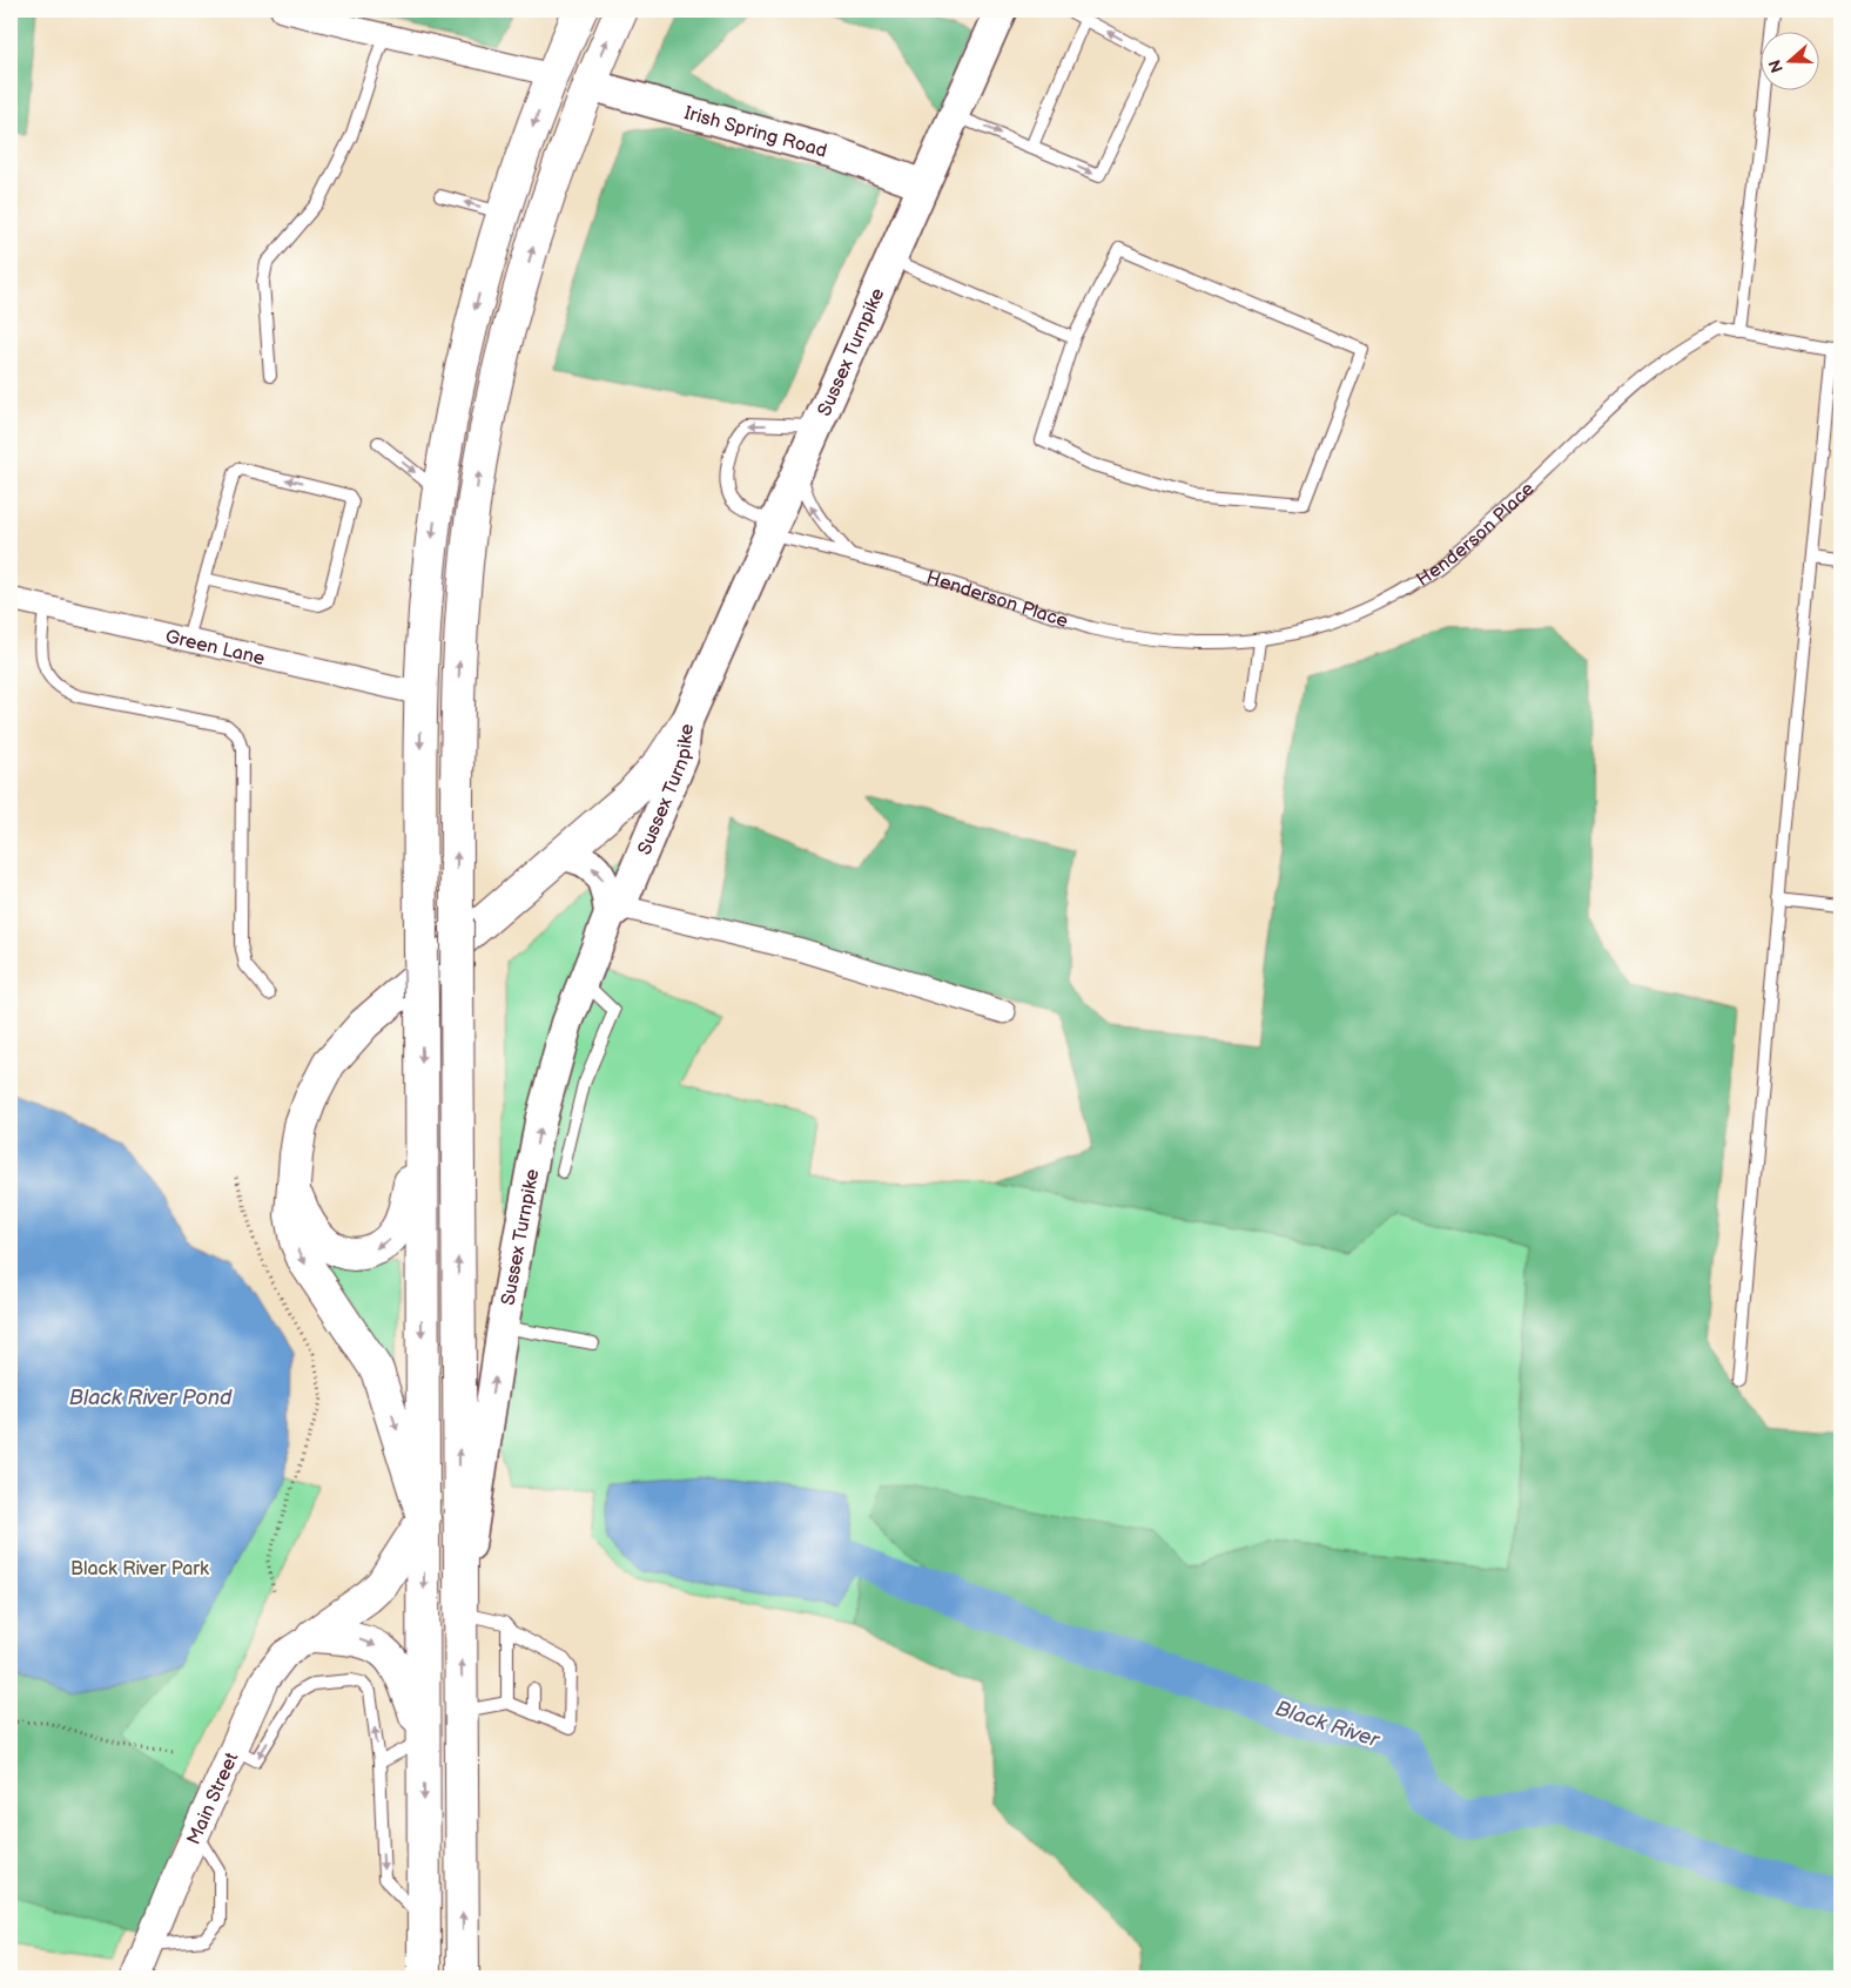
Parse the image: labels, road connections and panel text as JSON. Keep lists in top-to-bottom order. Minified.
{"streets":{"main road":["Irish Spring Road","Sussex Turnpike"],"street":["Green Lane","Main Street"],"lane":["Henderson Place"]},"crossings":[["Irish Spring Road","Sussex Turnpike"],["Sussex Turnpike","Henderson Place"]],"one_way":["Sussex Turnpike"],"water":["Black River Pond","Black River"],"parks":["Black River Park"],"north":"left"}
